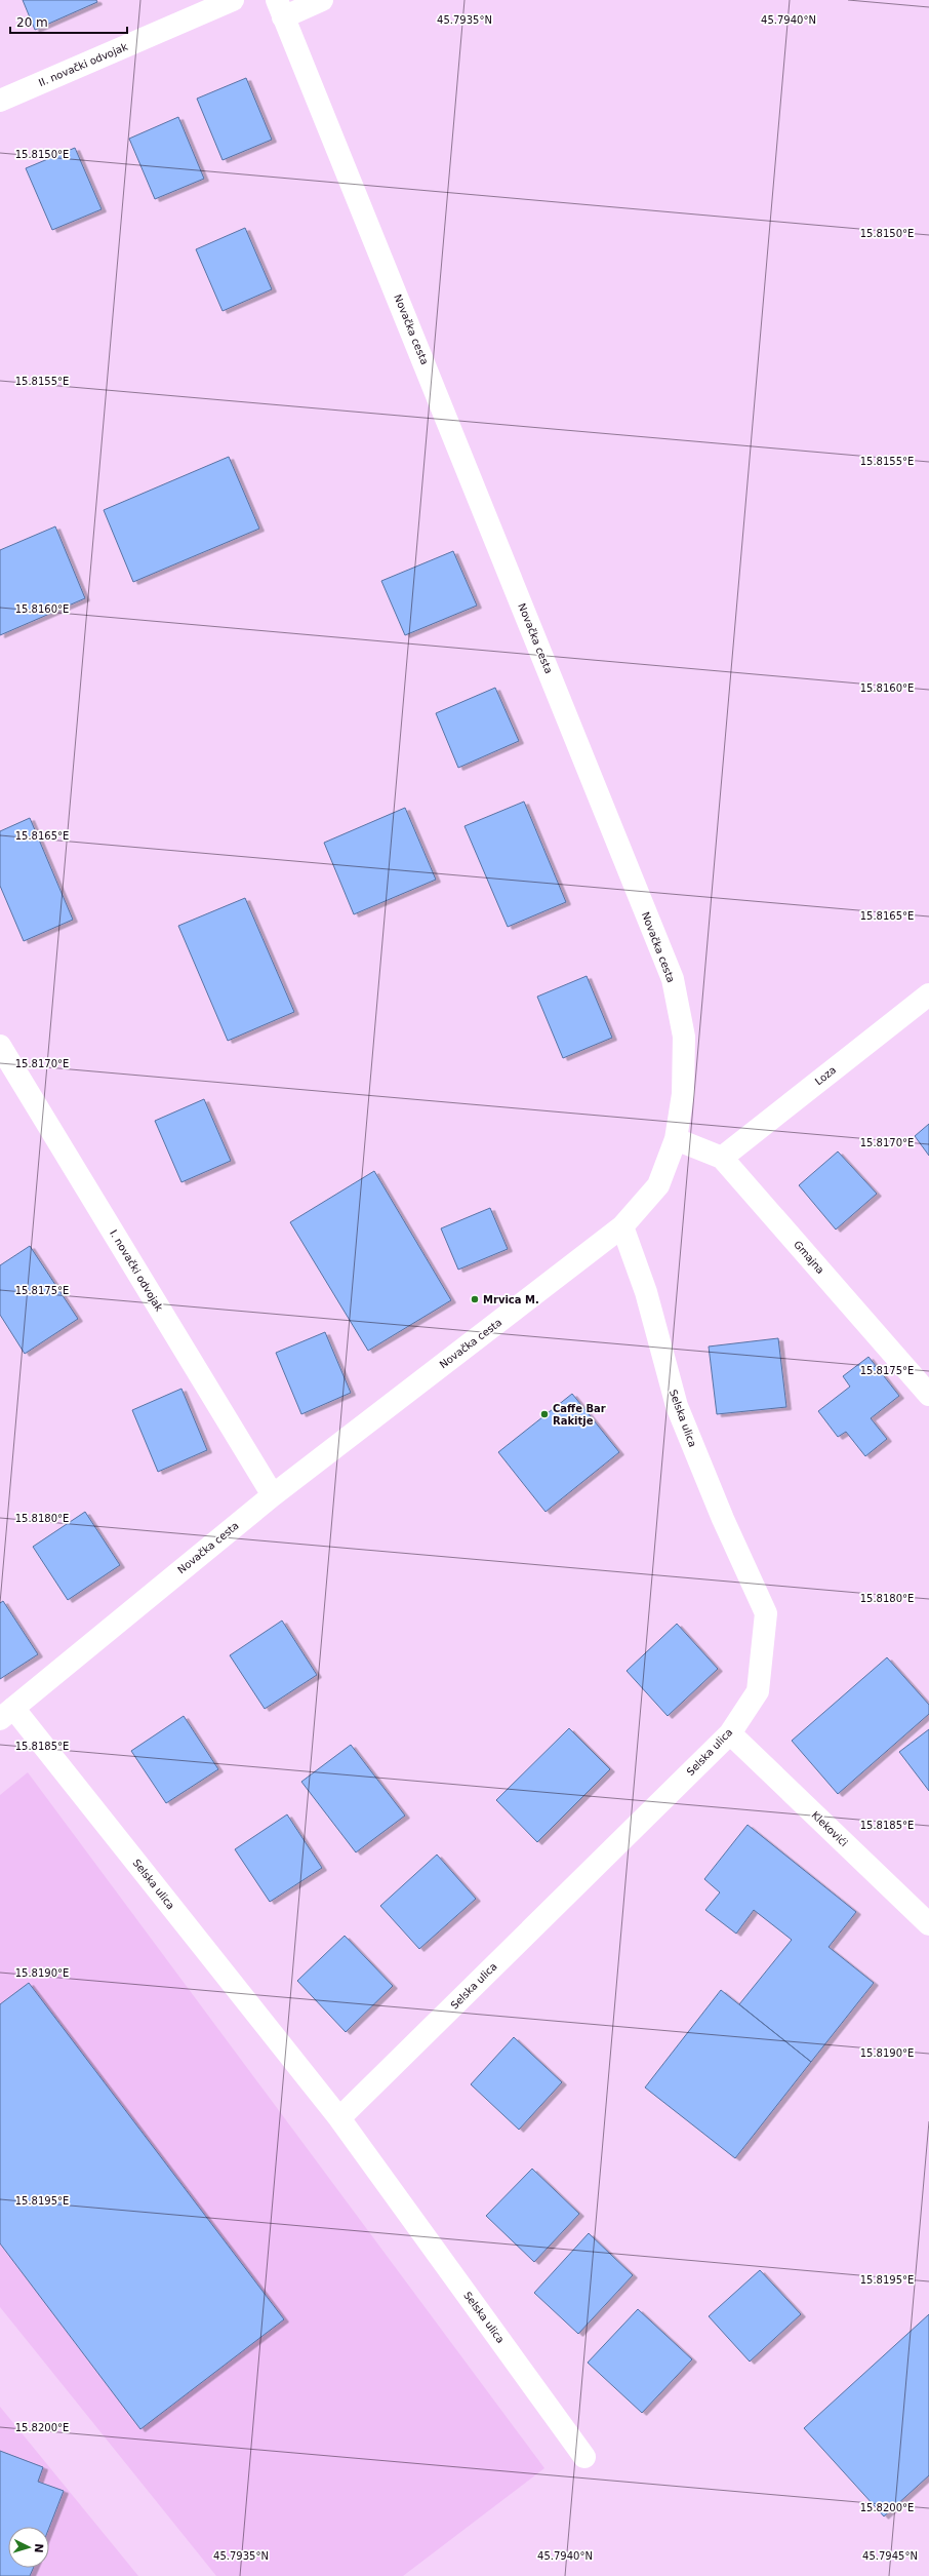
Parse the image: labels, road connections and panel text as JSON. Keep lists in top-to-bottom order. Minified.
{"streets":{"street":["II. novački odvojak","Novačka cesta","Loza","Gmajna","I. novački odvojak","Selska ulica","Klekovići"]},"crossings":[["Novačka cesta","Gmajna"],["Novačka cesta","I. novački odvojak"],["Novačka cesta","Selska ulica"],["Loza","Gmajna"],["Selska ulica","Klekovići"]],"places":["Mrvica M.","Caffe Bar Rakitje"],"scale_bar":"20 m","north":"right","coordinates":["45.7935°N","45.7940°N","15.8150°E","15.8155°E","15.8160°E","15.8165°E","15.8170°E","15.8175°E","15.8180°E","15.8185°E","15.8190°E","15.8195°E","15.8200°E","45.7945°N"]}
